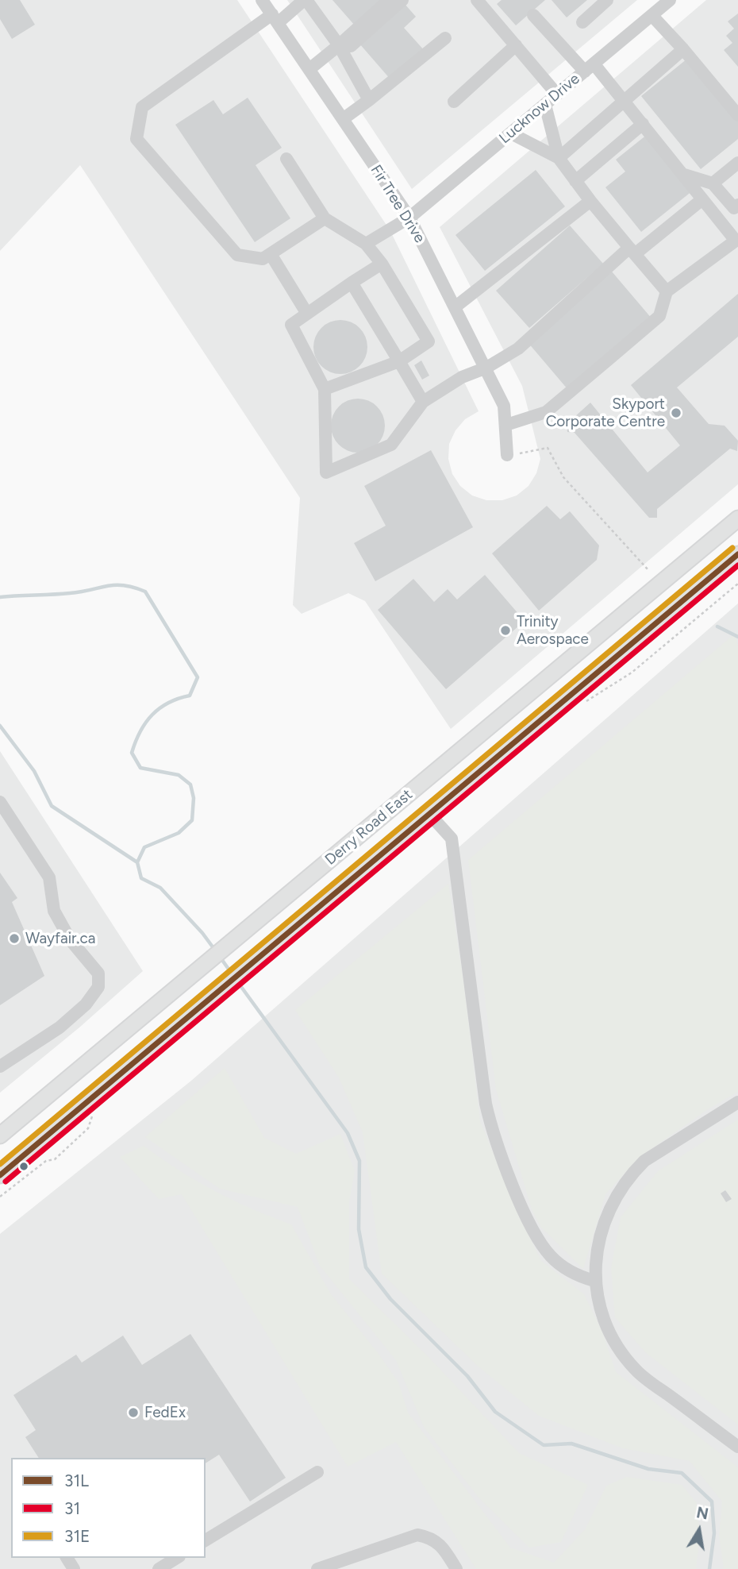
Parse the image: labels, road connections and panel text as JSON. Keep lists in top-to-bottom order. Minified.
{"streets":{"main road":["Derry Road East"],"street":["Lucknow Drive","Fir Tree Drive"]},"crossings":[["Lucknow Drive","Fir Tree Drive"]],"places":["Skyport Corporate Centre","Trinity Aerospace","Wayfair.ca","FedEx"],"lines":["transit line 31E","transit line 31L","transit line 31"],"legend":["31L","31","31E"],"north":"top"}
